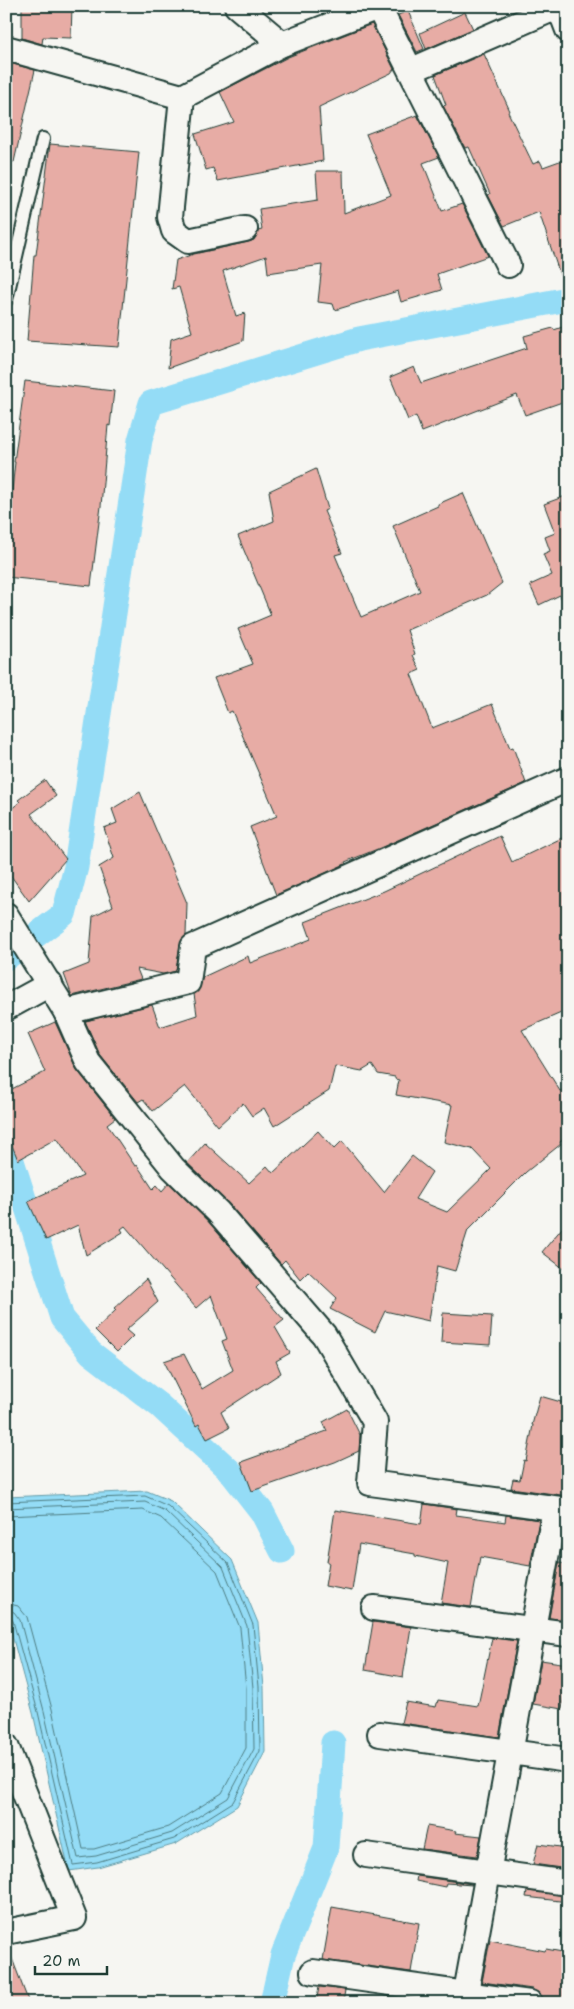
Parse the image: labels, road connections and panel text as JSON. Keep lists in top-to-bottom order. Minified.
{"scale_bar":"20 m"}
